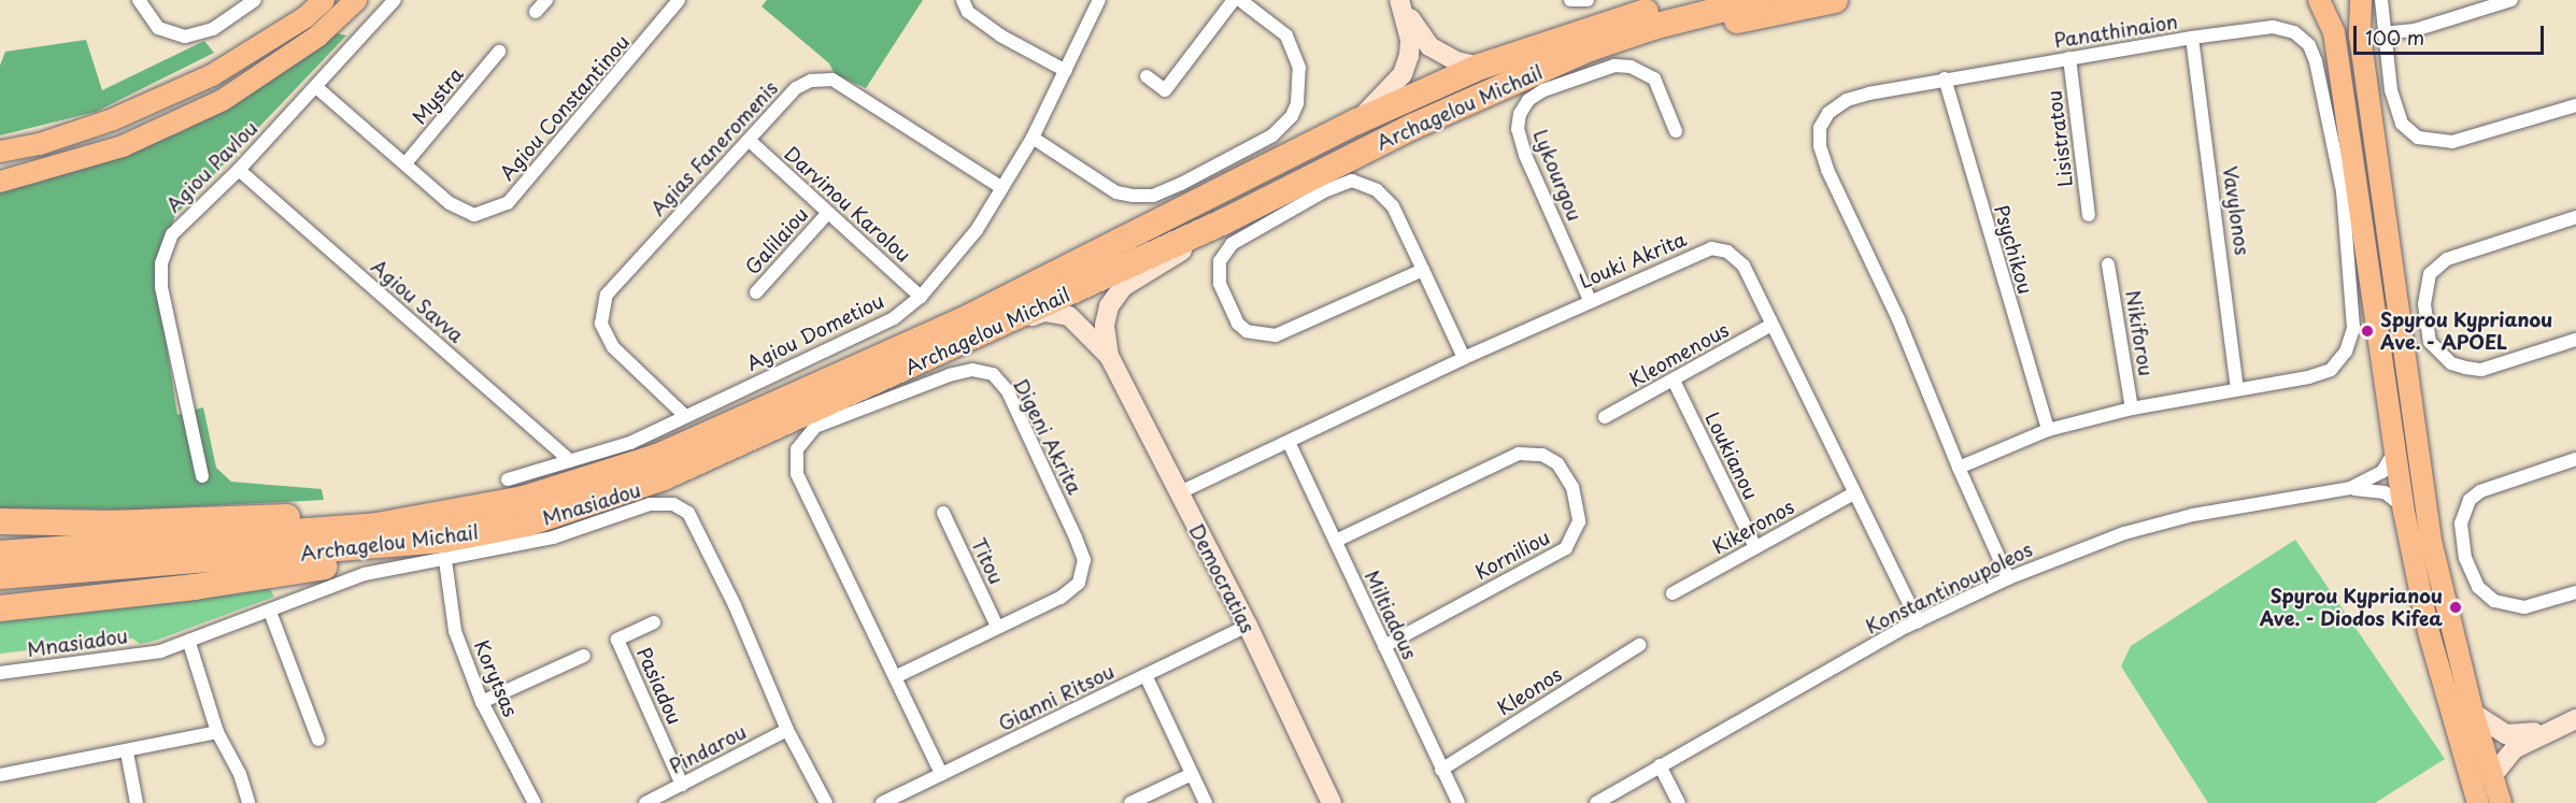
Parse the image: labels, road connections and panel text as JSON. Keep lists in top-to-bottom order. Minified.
{"streets":{"highway":["Archagelou Michail"],"street":["Panathinaion","Mystra","Agiou Constantinou","Lisistratou","Agias Faneromenis","Agiou Pavlou","Lykourgou","Darvinou Karolou","Vavylonos","Galilaiou","Psychikou","Louki Akrita","Agiou Savva","Agiou Dometiou","Nikiforou","Kleomenous","Digeni Akrita","Loukianou","Mnasiadou","Kikeronos","Korniliou","Titou","Democratias","Konstantinoupoleos","Miltiadous","Korytsas","Pasiadou","Kleonos","Gianni Ritsou","Pindarou"]},"crossings":[["Panathinaion","Lisistratou"],["Panathinaion","Vavylonos"],["Panathinaion","Psychikou"],["Panathinaion","Nikiforou"],["Panathinaion","Konstantinoupoleos"],["Mystra","Agiou Constantinou"],["Agiou Constantinou","Agiou Pavlou"],["Archagelou Michail","Mnasiadou"],["Archagelou Michail","Democratias"],["Archagelou Michail","Korytsas"],["Agias Faneromenis","Darvinou Karolou"],["Agias Faneromenis","Agiou Dometiou"],["Agiou Pavlou","Agiou Savva"],["Lykourgou","Louki Akrita"],["Darvinou Karolou","Galilaiou"],["Darvinou Karolou","Agiou Dometiou"],["Louki Akrita","Kleomenous"],["Louki Akrita","Kikeronos"],["Louki Akrita","Democratias"],["Louki Akrita","Konstantinoupoleos"],["Louki Akrita","Miltiadous"],["Agiou Savva","Agiou Dometiou"],["Kleomenous","Loukianou"],["Digeni Akrita","Titou"],["Digeni Akrita","Gianni Ritsou"],["Loukianou","Kikeronos"],["Mnasiadou","Korytsas"],["Mnasiadou","Pindarou"],["Korniliou","Miltiadous"],["Democratias","Gianni Ritsou"],["Miltiadous","Kleonos"],["Pasiadou","Pindarou"]],"places":["Spyrou Kyprianou Ave. - APOEL","Spyrou Kyprianou Ave. - Diodos Kifea"],"scale_bar":"100 m"}
